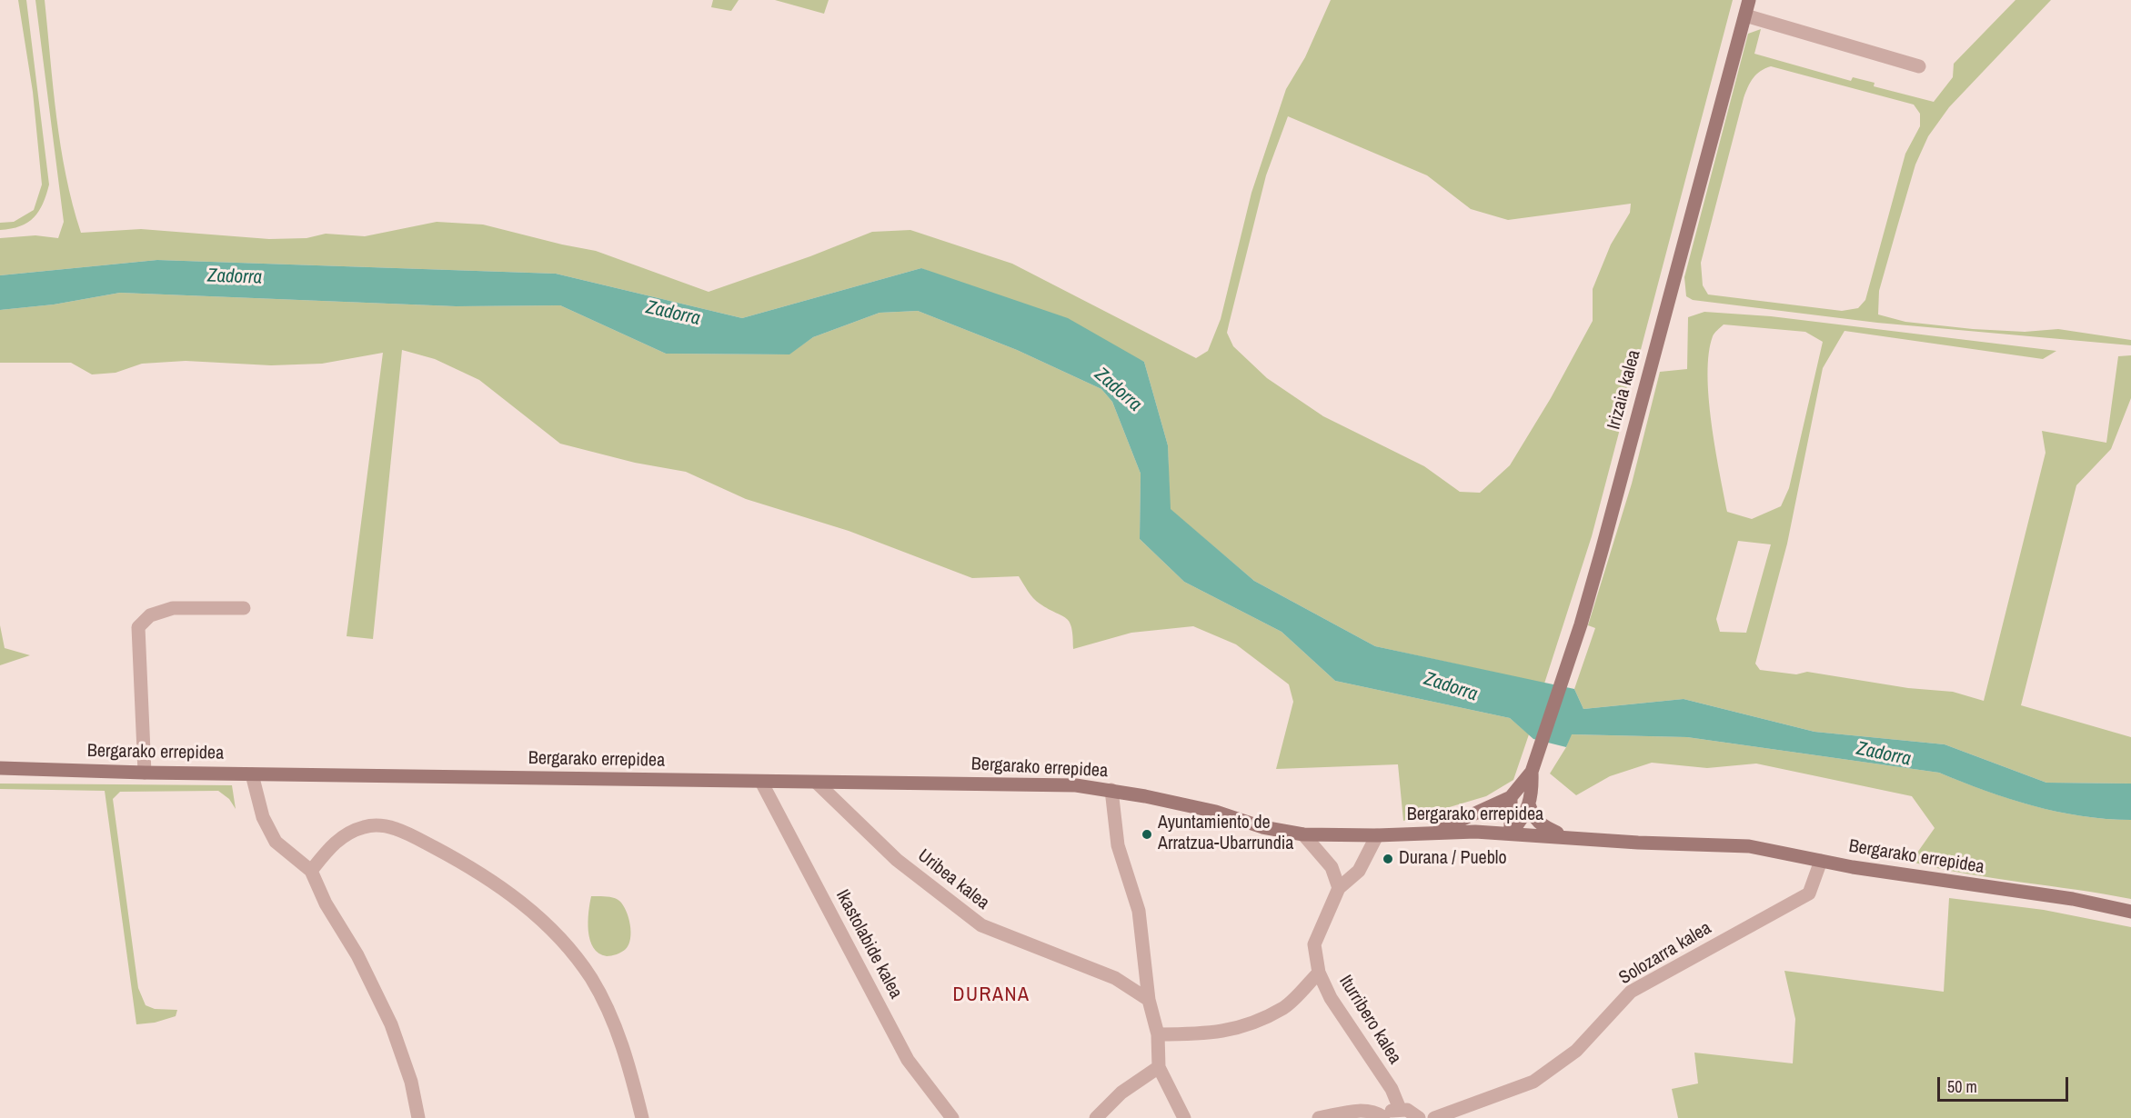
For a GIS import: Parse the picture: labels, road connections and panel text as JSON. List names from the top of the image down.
{
  "streets": {
    "street": [
      "Irizaia kalea",
      "Bergarako errepidea",
      "Uribea kalea",
      "Ikastolabide kalea",
      "Solozarra kalea",
      "Iturribero kalea"
    ]
  },
  "crossings": [
    ["Irizaia kalea", "Bergarako errepidea"],
    ["Bergarako errepidea", "Uribea kalea"],
    ["Bergarako errepidea", "Ikastolabide kalea"],
    ["Bergarako errepidea", "Solozarra kalea"],
    ["Bergarako errepidea", "Iturribero kalea"]
  ],
  "districts": ["DURANA"],
  "water": ["Zadorra"],
  "places": ["Ayuntamiento de Arratzua-Ubarrundia", "Durana / Pueblo"],
  "scale_bar": "50 m"
}
